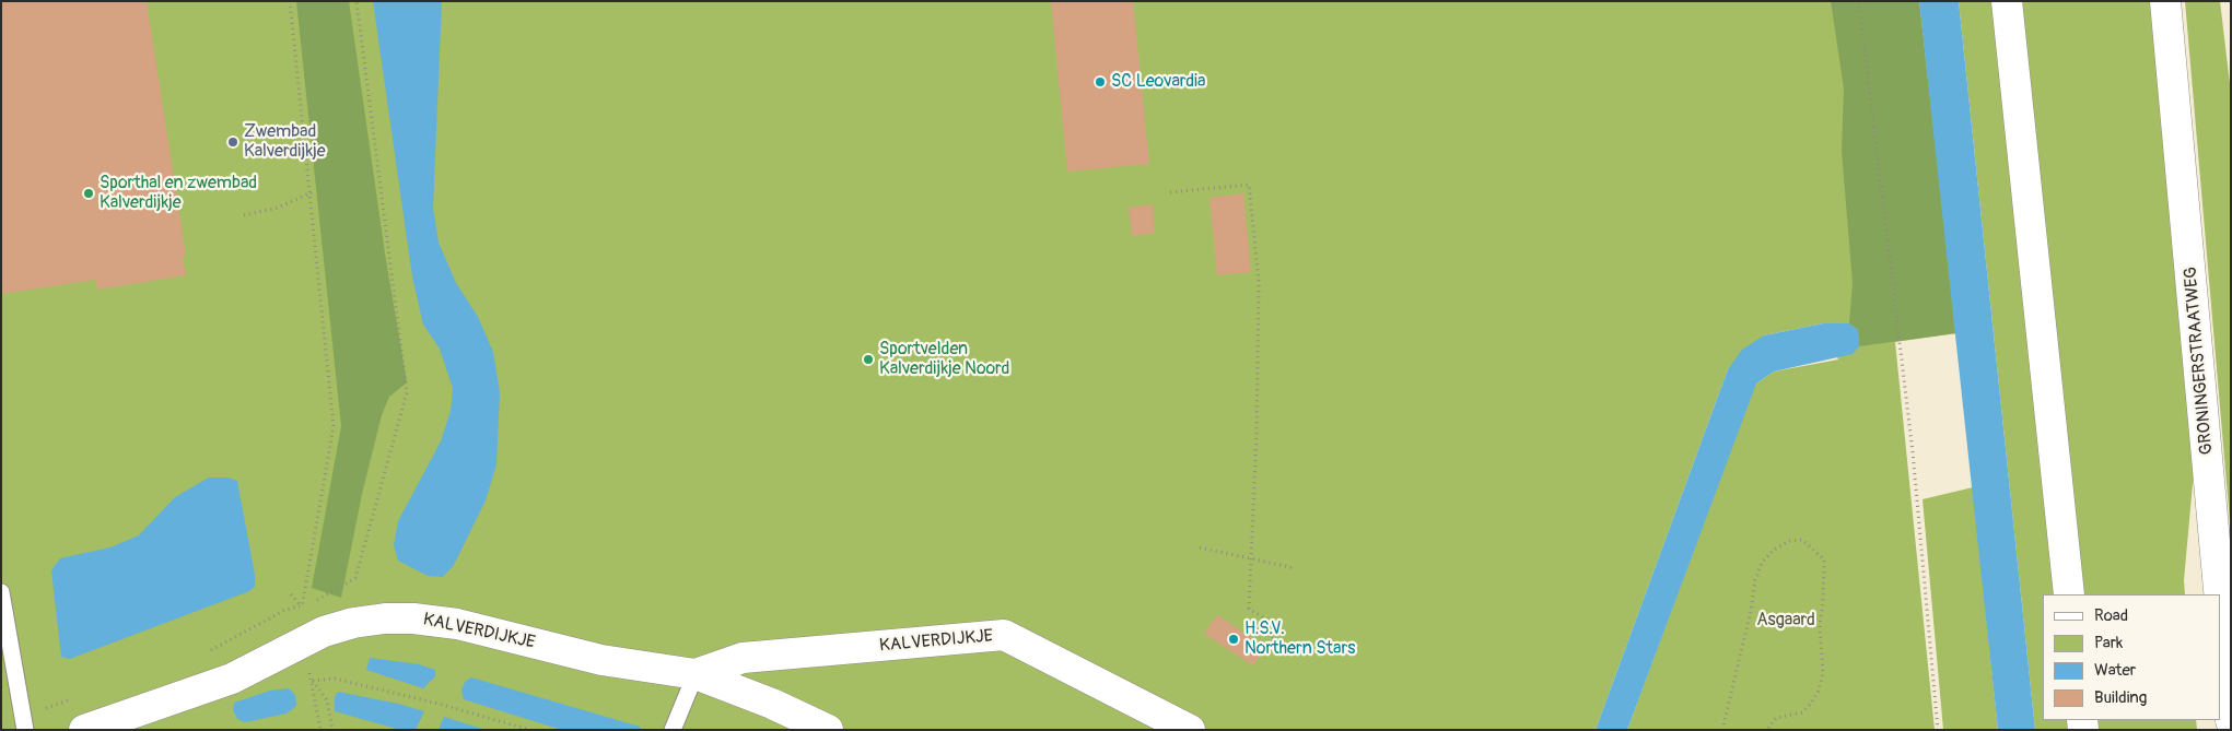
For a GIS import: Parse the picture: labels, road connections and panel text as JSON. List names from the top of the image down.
{
  "streets": {
    "street": ["GRONINGERSTRAATWEG", "KALVERDIJKJE"]
  },
  "parks": ["Asgaard"],
  "places": [
    "SC Leovardia",
    "Zwembad Kalverdijkje",
    "Sporthal en zwembad Kalverdijkje",
    "Sportvelden Kalverdijkje Noord",
    "H.S.V. Northern Stars"
  ],
  "legend": [
    "Road",
    "Park",
    "Water",
    "Building"
  ]
}
